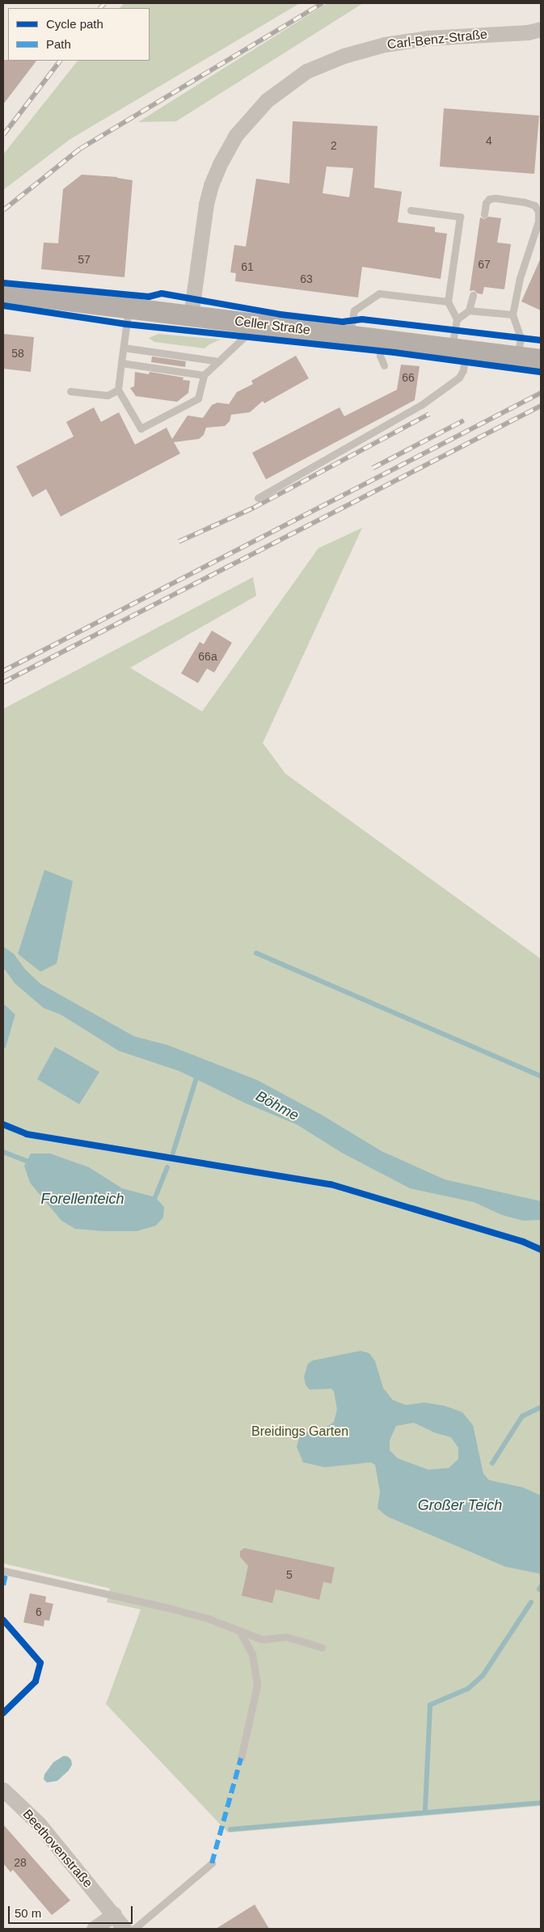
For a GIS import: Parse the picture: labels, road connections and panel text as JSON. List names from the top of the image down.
{
  "streets": {
    "main road": ["Celler Straße"],
    "street": ["Carl-Benz-Straße", "Beethovenstraße"]
  },
  "crossings": [
    ["Carl-Benz-Straße", "Celler Straße"]
  ],
  "water": ["Böhme", "Forellenteich", "Großer Teich"],
  "parks": ["Breidings Garten"],
  "house_numbers": [
    "4",
    "2",
    "57",
    "67",
    "61",
    "63",
    "58",
    "66",
    "66a",
    "5",
    "6",
    "28"
  ],
  "legend": ["Cycle path", "Path"],
  "scale_bar": "50 m"
}
